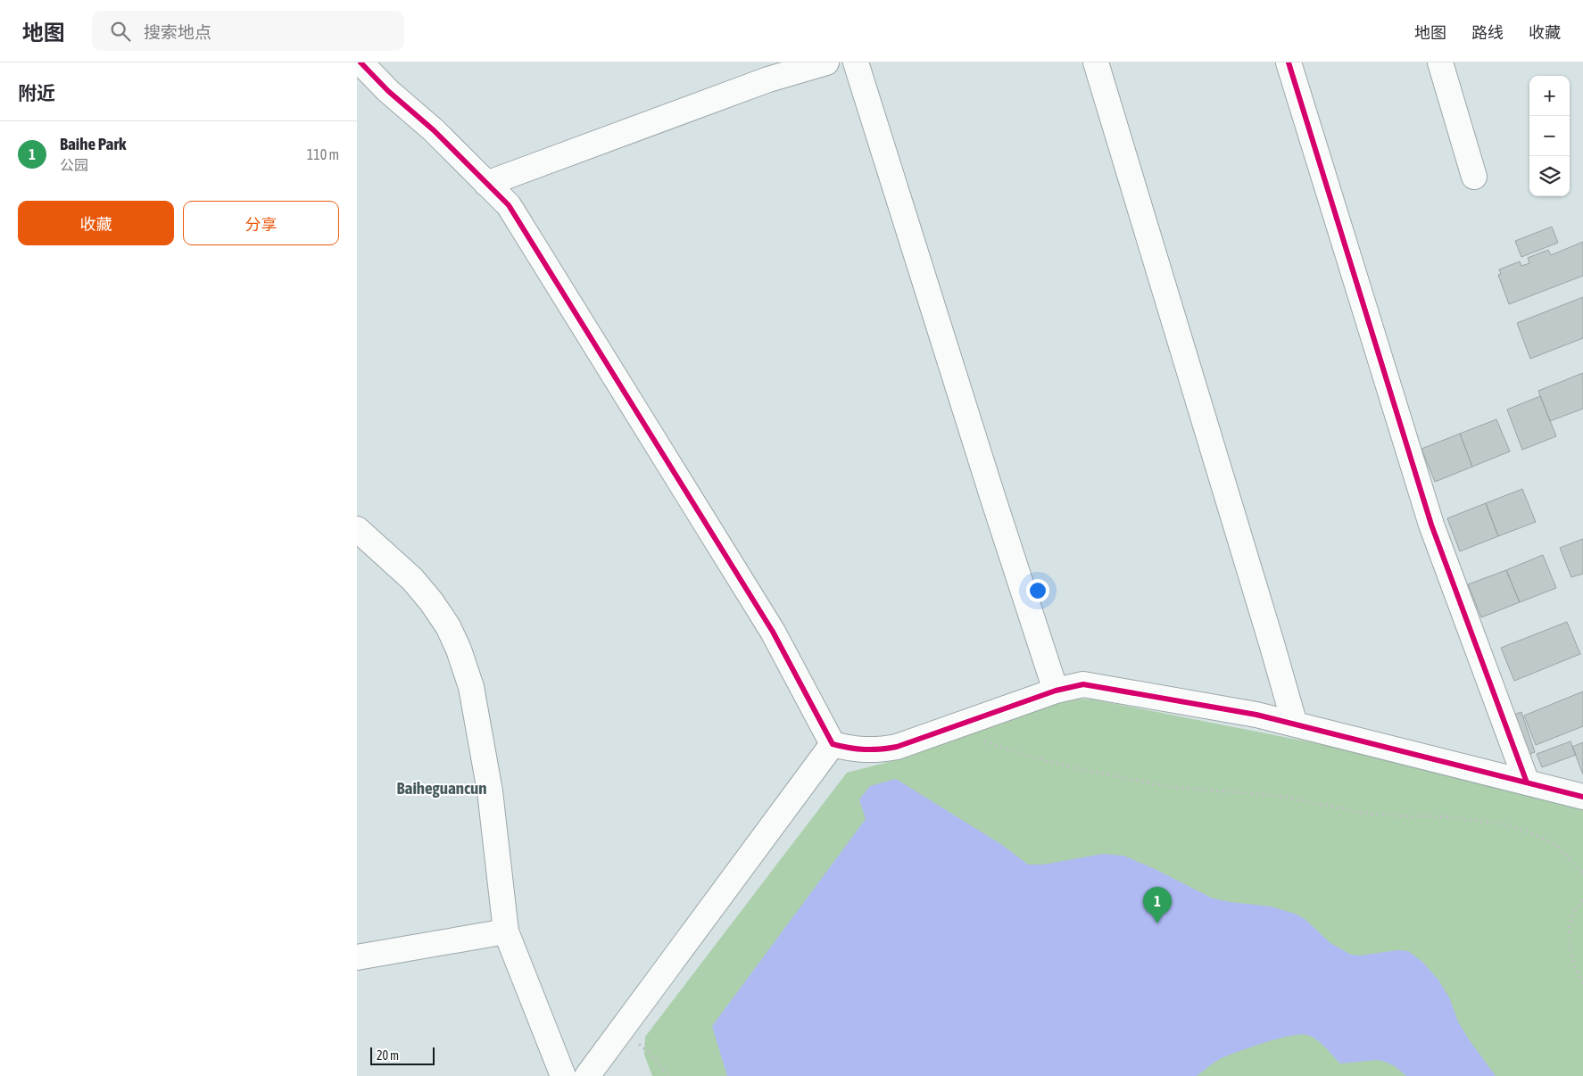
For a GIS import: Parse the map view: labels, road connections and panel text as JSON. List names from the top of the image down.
{
  "districts": ["Baiheguancun"],
  "scale_bar": "20 m",
  "page": {
    "header": "地图",
    "search": "搜索地点",
    "nav": ["地图", "路线", "收藏"],
    "heading": "附近",
    "map_buttons": ["+", "−"],
    "list": [
      {
        "mark": "1",
        "name": "Baihe Park",
        "note": "公园",
        "value": "110 m"
      }
    ],
    "buttons": ["收藏", "分享"],
    "pins": "1",
    "scale": "20 m"
  }
}
